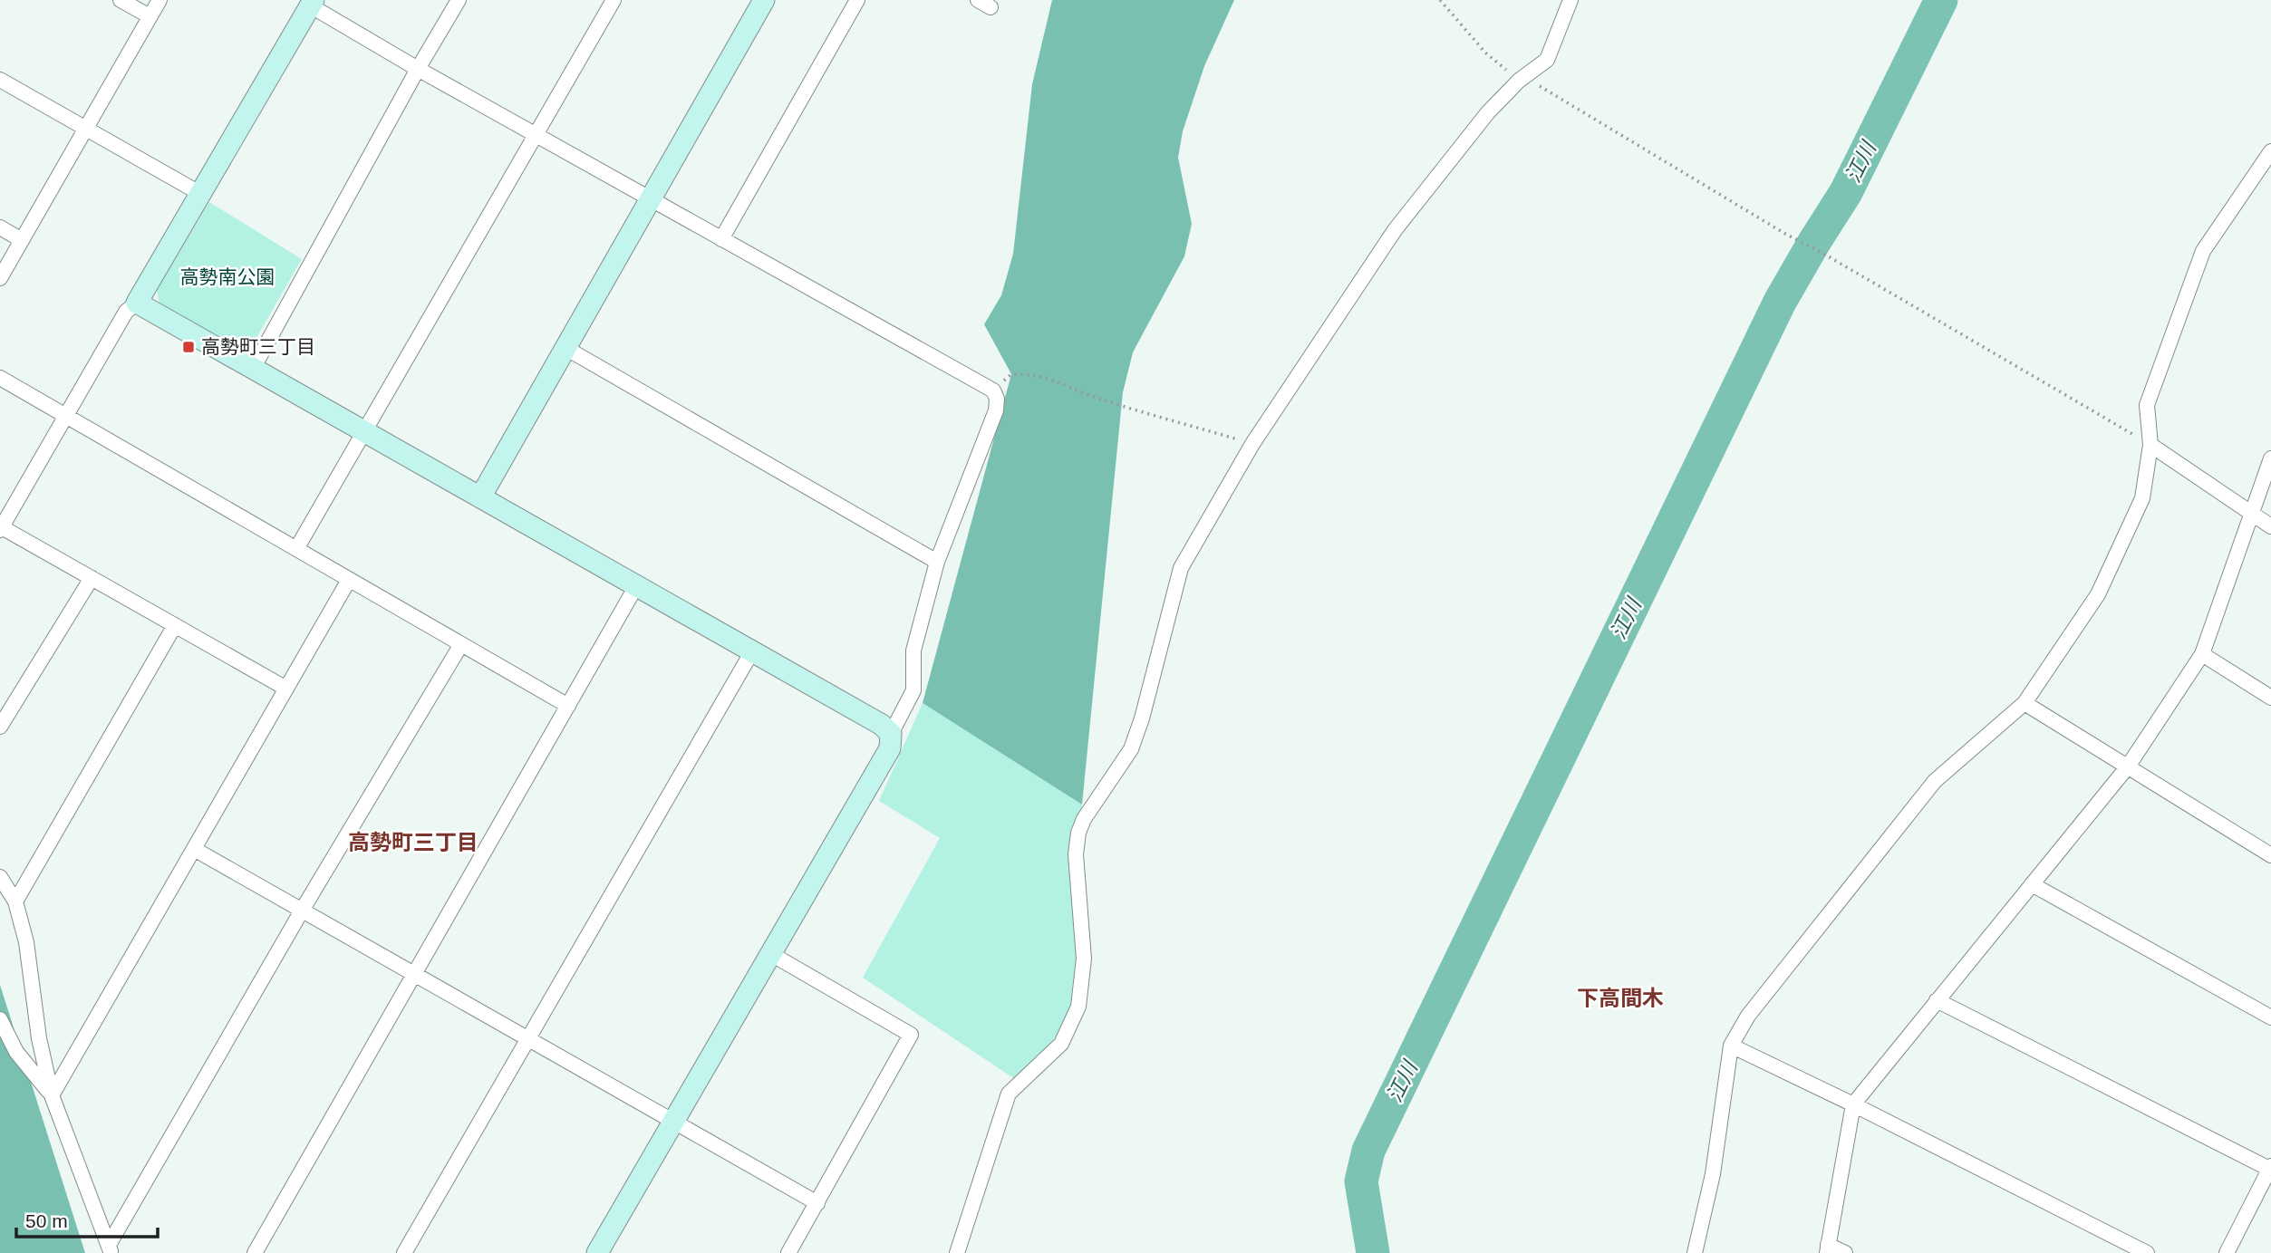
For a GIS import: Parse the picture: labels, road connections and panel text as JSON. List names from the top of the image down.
{
  "districts": ["高勢町三丁目", "下高間木"],
  "water": ["江川"],
  "parks": ["高勢南公園"],
  "places": {
    "transit": ["高勢町三丁目"]
  },
  "scale_bar": "50 m"
}
